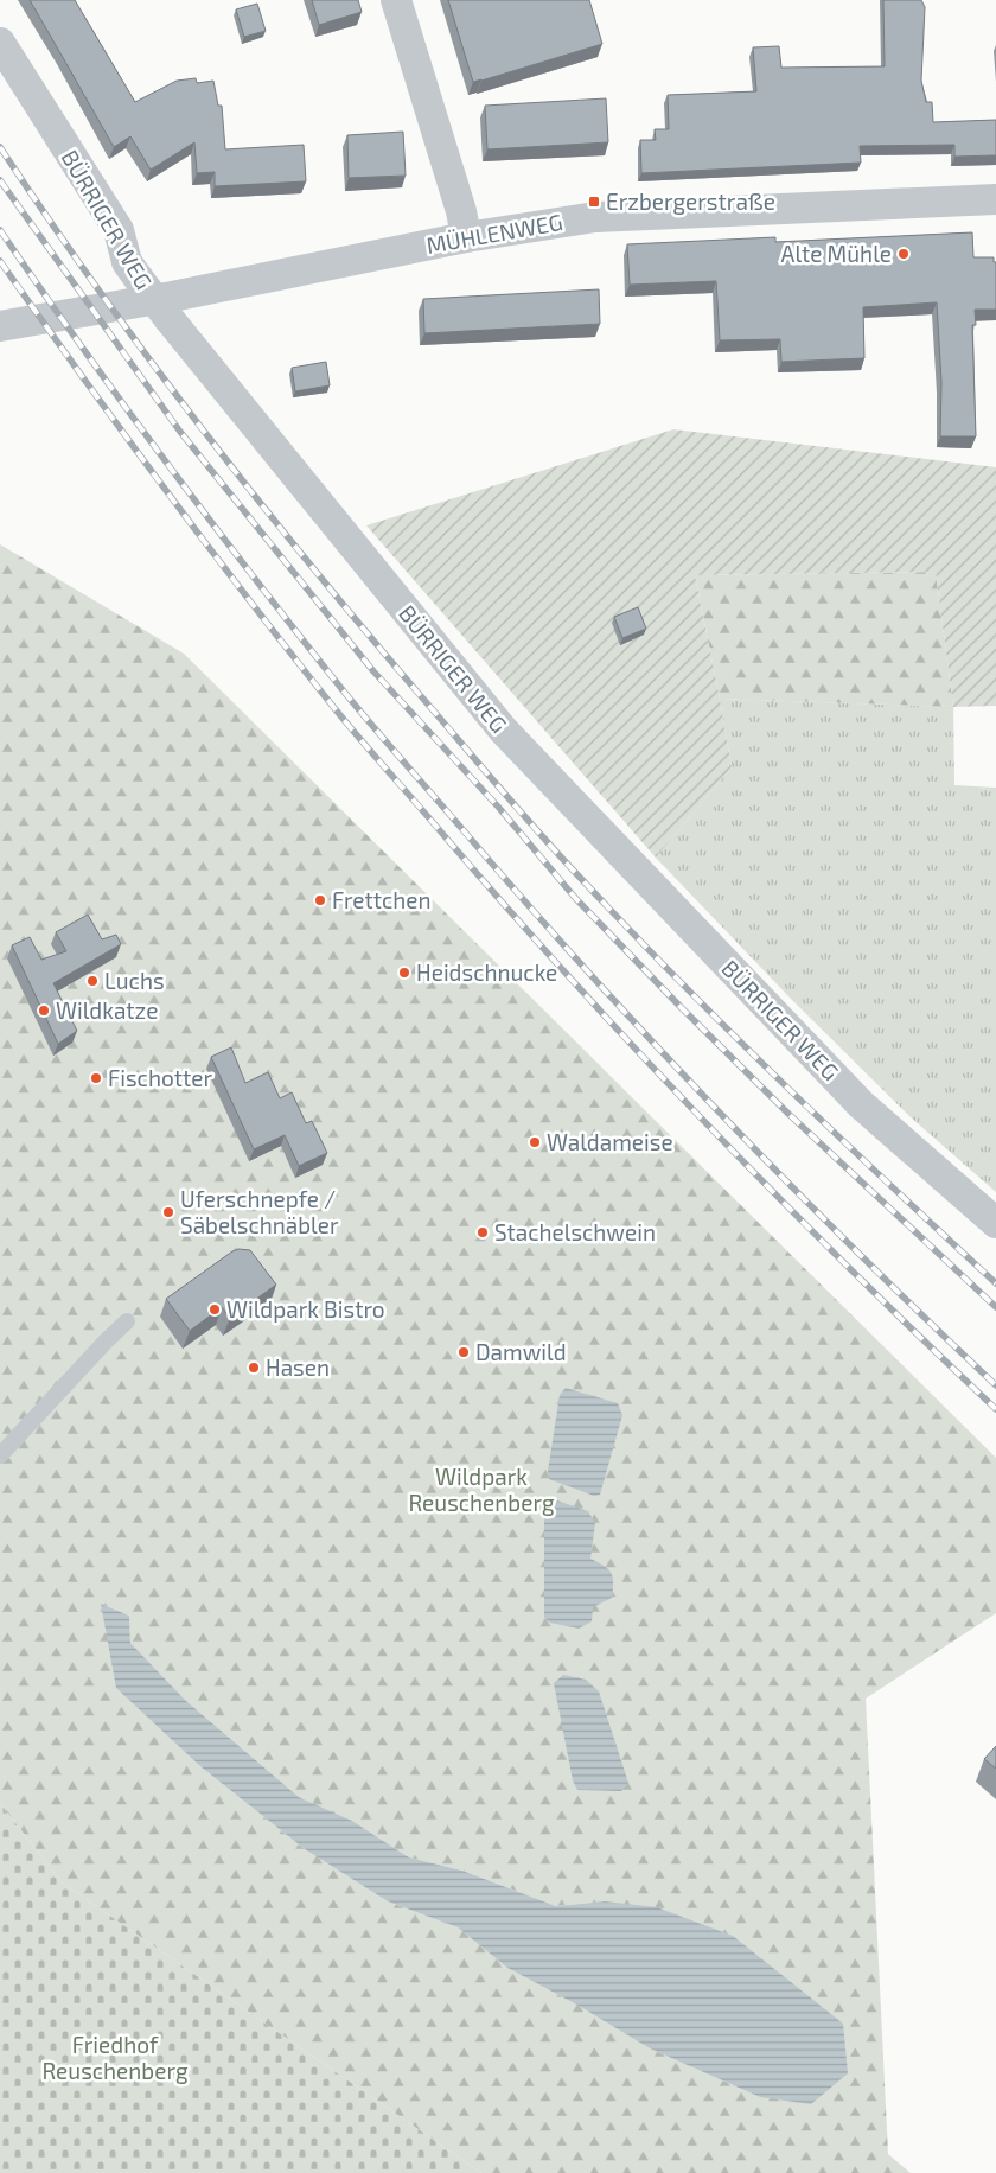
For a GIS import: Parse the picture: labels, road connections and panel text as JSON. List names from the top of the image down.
{
  "streets": {
    "street": ["BÜRRIGER WEG", "MÜHLENWEG"]
  },
  "parks": ["Wildpark Reuschenberg", "Friedhof Reuschenberg"],
  "places": {
    "transit": ["Erzbergerstraße"],
    "other": [
      "Alte Mühle",
      "Frettchen",
      "Heidschnucke",
      "Luchs",
      "Wildkatze",
      "Fischotter",
      "Waldameise",
      "Uferschnepfe / Säbelschnäbler",
      "Stachelschwein",
      "Wildpark Bistro",
      "Damwild",
      "Hasen"
    ]
  }
}
